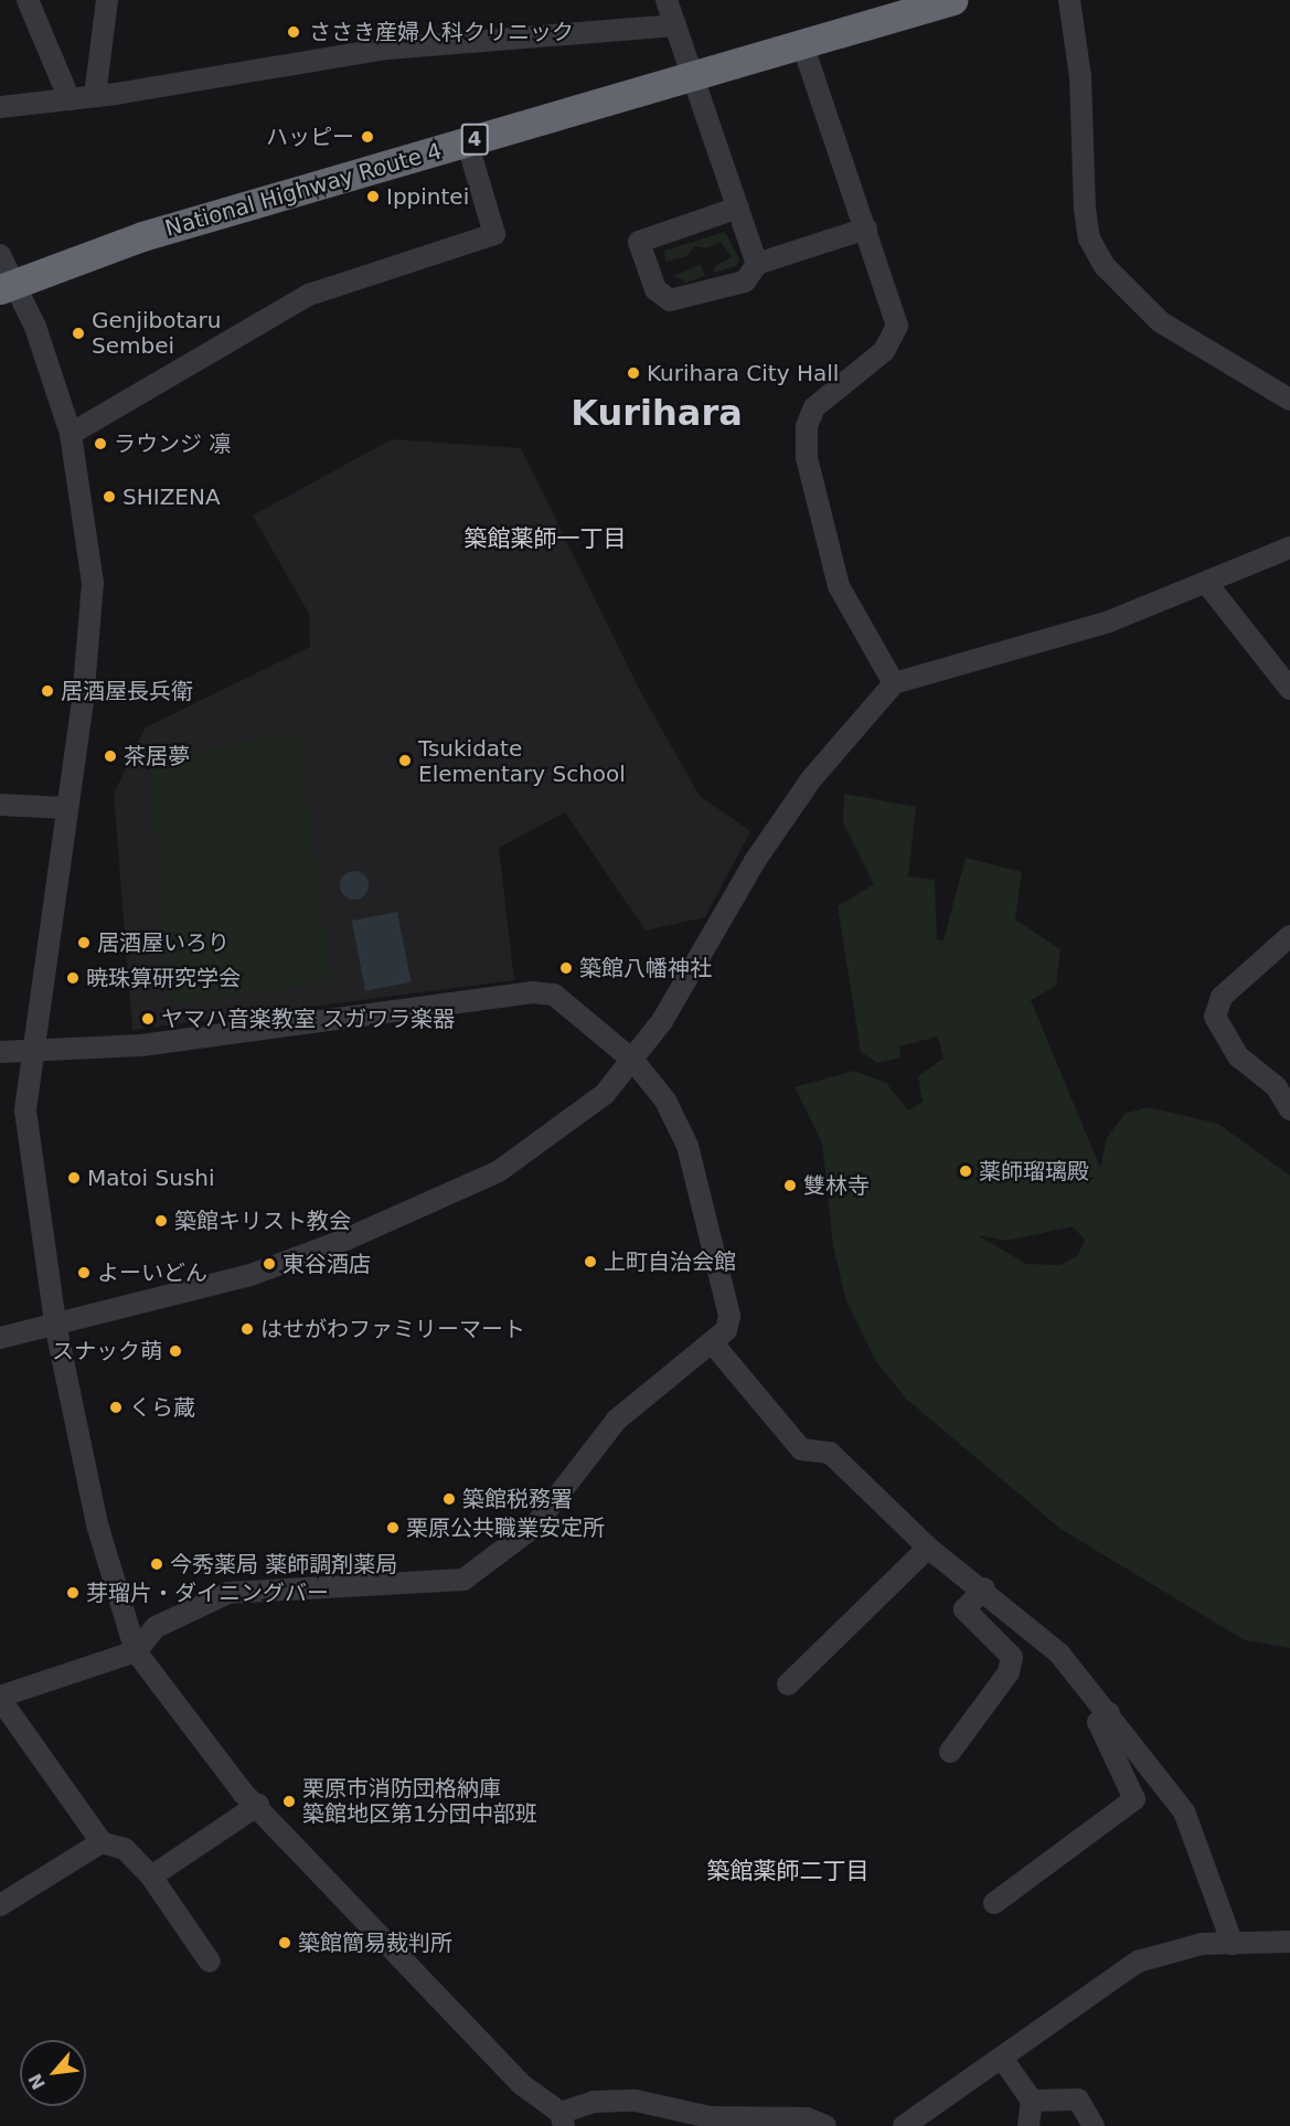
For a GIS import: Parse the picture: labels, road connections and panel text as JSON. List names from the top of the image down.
{
  "streets": {
    "highway": ["4", "National Highway Route 4"]
  },
  "districts": ["Kurihara", "築館薬師一丁目", "築館薬師二丁目"],
  "places": [
    "ささき産婦人科クリニック",
    "ハッピー",
    "Ippintei",
    "Genjibotaru Sembei",
    "Kurihara City Hall",
    "ラウンジ 凛",
    "SHIZENA",
    "居酒屋長兵衛",
    "茶居夢",
    "Tsukidate Elementary School",
    "居酒屋いろり",
    "築館八幡神社",
    "暁珠算研究学会",
    "ヤマハ音楽教室 スガワラ楽器",
    "薬師瑠璃殿",
    "Matoi Sushi",
    "雙林寺",
    "築館キリスト教会",
    "上町自治会館",
    "東谷酒店",
    "よーいどん",
    "はせがわファミリーマート",
    "スナック萌",
    "くら蔵",
    "築館税務署",
    "栗原公共職業安定所",
    "今秀薬局 薬師調剤薬局",
    "芽瑠片・ダイニングバー",
    "栗原市消防団格納庫 築館地区第1分団中部班",
    "築館簡易裁判所"
  ],
  "north": "bottom left"
}
